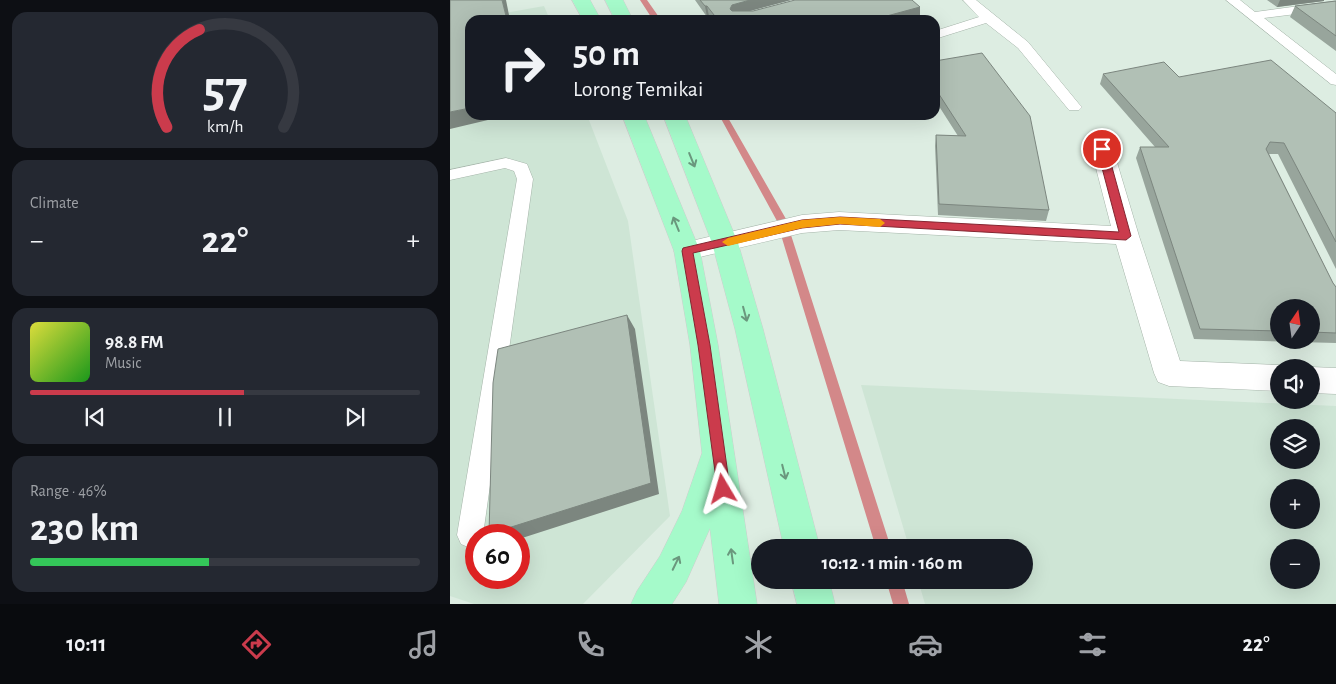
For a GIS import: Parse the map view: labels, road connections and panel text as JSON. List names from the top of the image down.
{
  "north": "top",
  "page": {
    "turn": ["50 m", "Lorong Temikai"],
    "tile": [
      "Climate",
      ["Range · 46%", "230 km"]
    ],
    "heat": ["−", "22°", "+"],
    "map_buttons": ["+", "−"],
    "song": ["98.8 FM", "Music"],
    "limit": "60",
    "trip": "10:12 · 1 min · 160 m",
    "tabs": ["10:11", "22°"],
    "gauge": ["57", "km/h"]
  }
}
